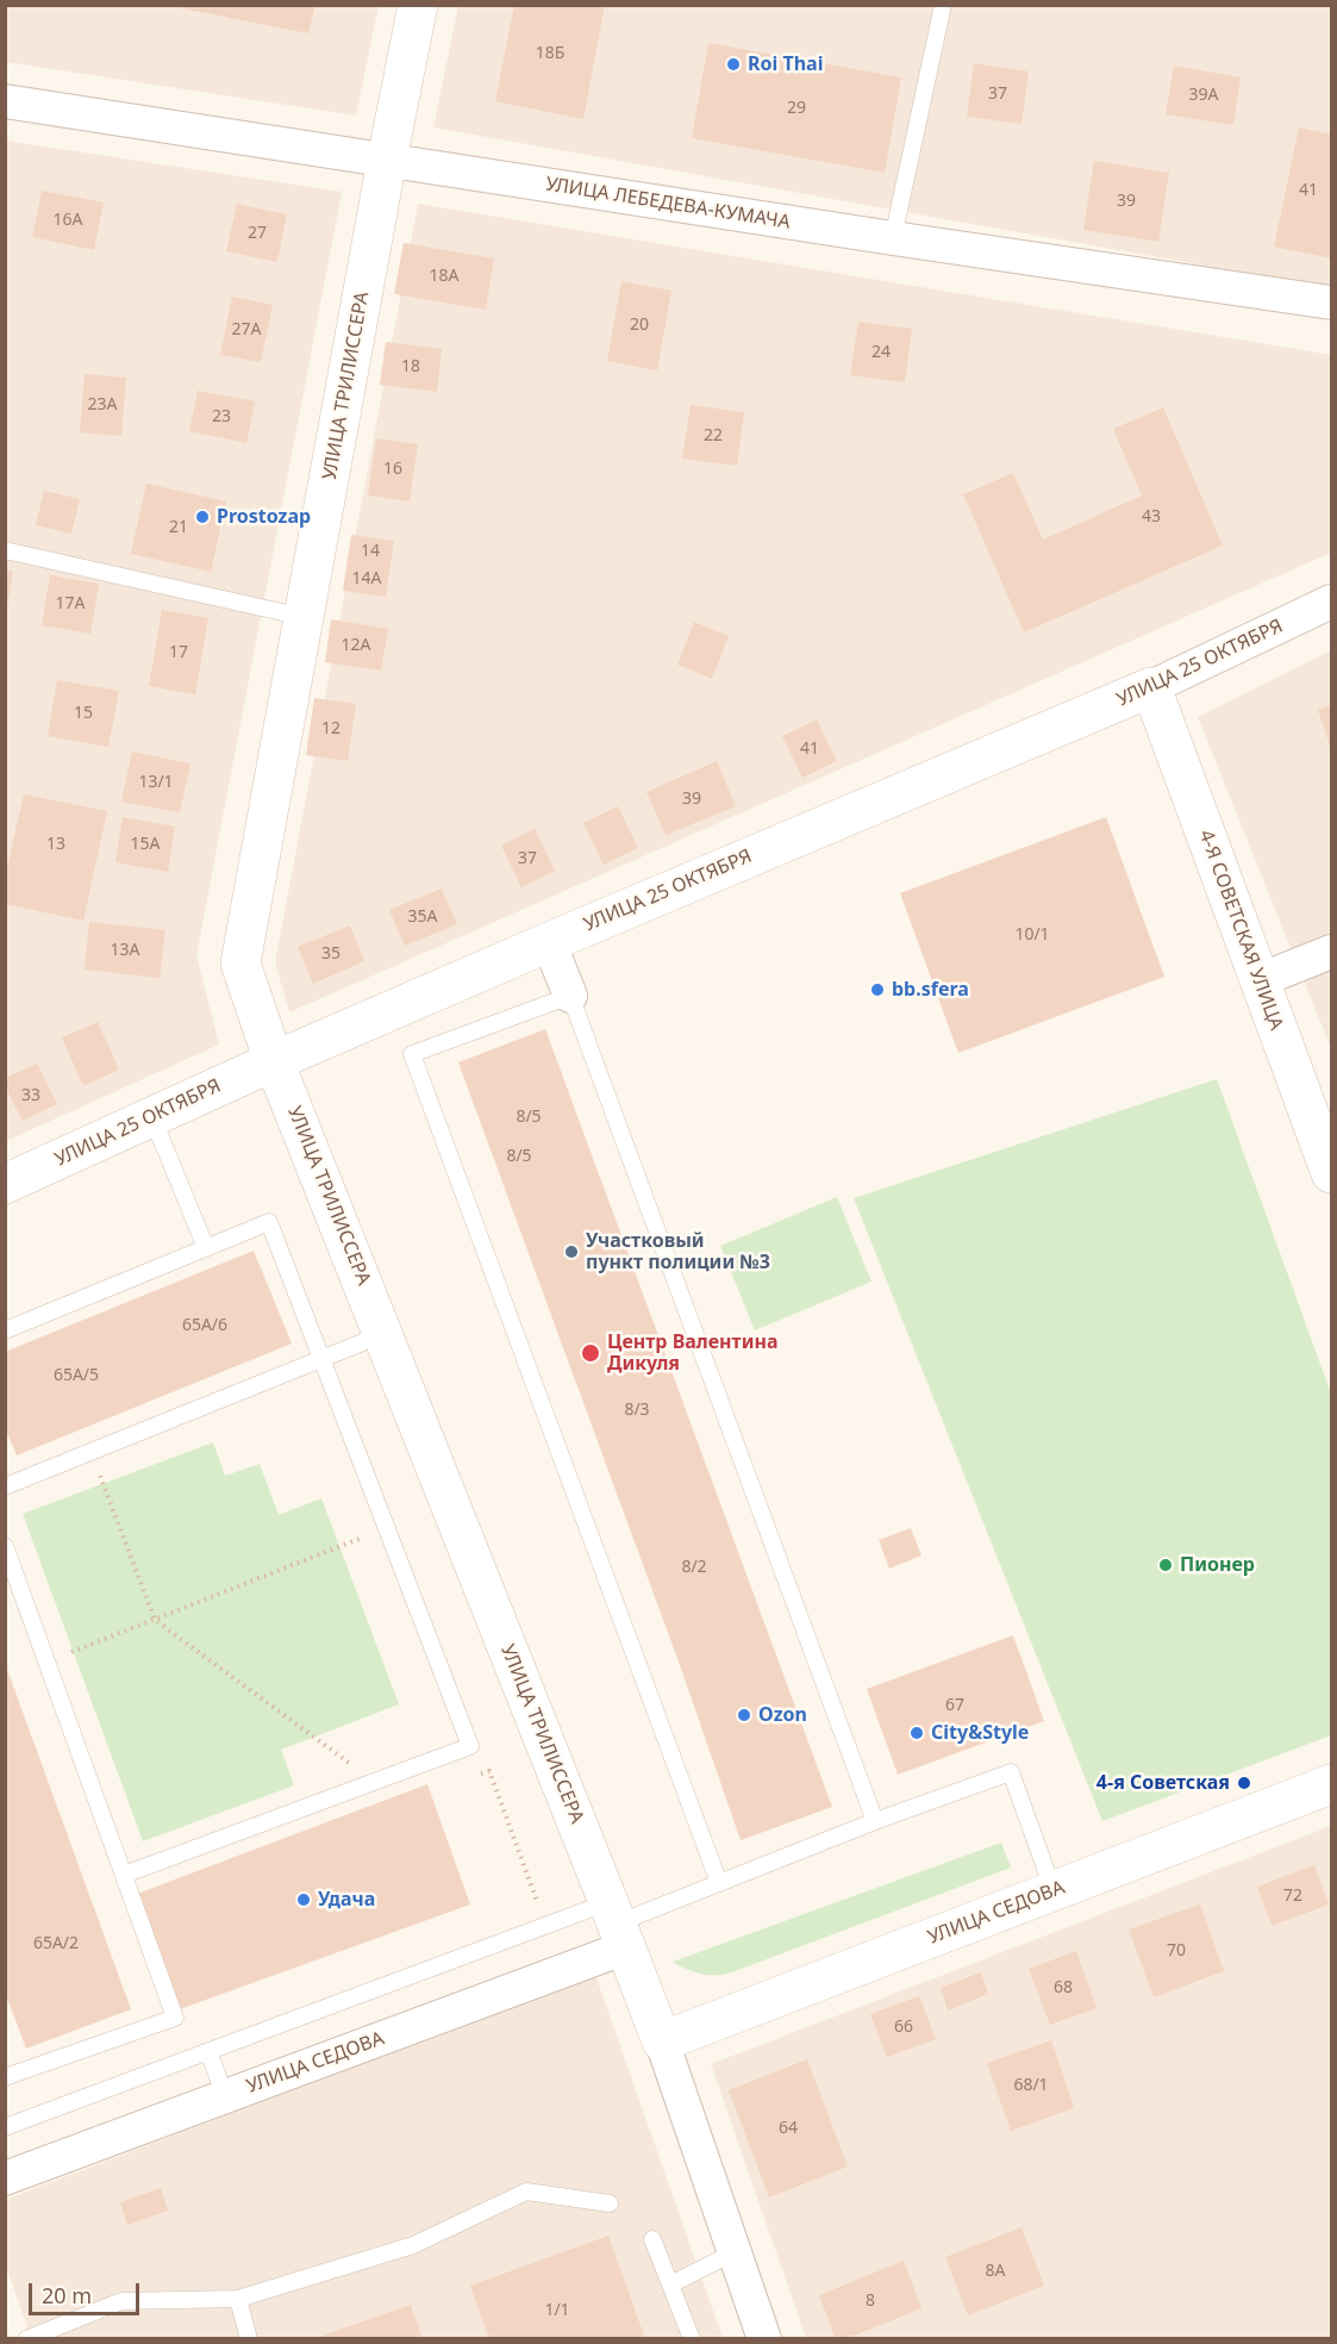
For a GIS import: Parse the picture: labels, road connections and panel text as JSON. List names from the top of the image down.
{
  "streets": {
    "main road": [
      "УЛИЦА ТРИЛИССЕРА",
      "УЛИЦА 25 ОКТЯБРЯ",
      "4-Я СОВЕТСКАЯ УЛИЦА",
      "УЛИЦА СЕДОВА"
    ],
    "street": ["УЛИЦА ЛЕБЕДЕВА-КУМАЧА"]
  },
  "crossings": [
    ["УЛИЦА ЛЕБЕДЕВА-КУМАЧА", "УЛИЦА ТРИЛИССЕРА"],
    ["УЛИЦА ТРИЛИССЕРА", "УЛИЦА 25 ОКТЯБРЯ"],
    ["УЛИЦА ТРИЛИССЕРА", "УЛИЦА СЕДОВА"],
    ["УЛИЦА 25 ОКТЯБРЯ", "4-Я СОВЕТСКАЯ УЛИЦА"]
  ],
  "places": [
    "Roi Thai",
    "Prostozap",
    "bb.sfera",
    "Участковый пункт полиции №3",
    "Центр Валентина Дикуля",
    "Пионер",
    "Ozon",
    "City&Style",
    "4-я Советская",
    "Удача"
  ],
  "house_numbers": [
    "18Б",
    "37",
    "39А",
    "29",
    "41",
    "39",
    "16А",
    "27",
    "18А",
    "20",
    "27А",
    "24",
    "18",
    "23А",
    "23",
    "22",
    "16",
    "43",
    "21",
    "14",
    "14А",
    "17А",
    "12А",
    "17",
    "15",
    "12",
    "41",
    "13/1",
    "39",
    "13",
    "15А",
    "37",
    "35А",
    "10/1",
    "13А",
    "35",
    "33",
    "8/5",
    "8/5",
    "65А/6",
    "65А/5",
    "8/3",
    "8/2",
    "67",
    "72",
    "65А/2",
    "70",
    "68",
    "66",
    "68/1",
    "64",
    "8А",
    "8",
    "1/1"
  ],
  "scale_bar": "20 m"
}
